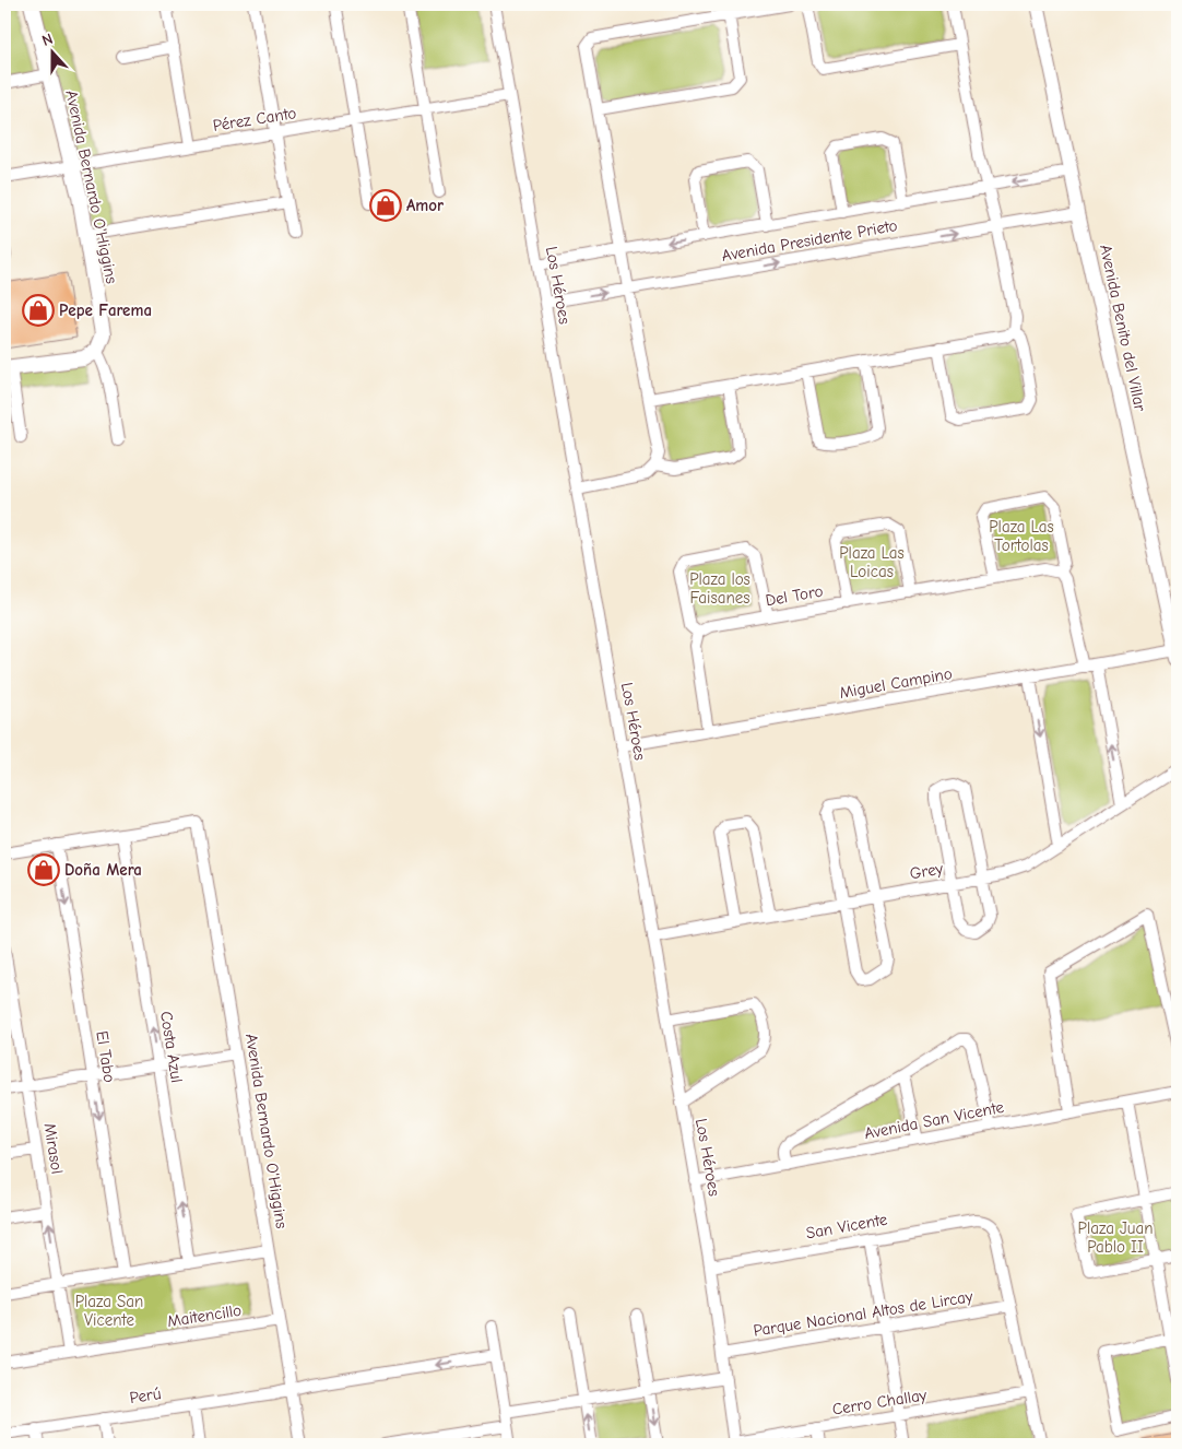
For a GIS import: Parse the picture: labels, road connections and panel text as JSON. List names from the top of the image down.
{
  "streets": {
    "main road": ["Avenida Bernardo O'Higgins"],
    "street": [
      "Pérez Canto",
      "Avenida Presidente Prieto",
      "Los Héroes",
      "Avenida Benito del Villar",
      "Del Toro",
      "Miguel Campino",
      "Grey",
      "Costa Azul",
      "El Tabo",
      "Avenida San Vicente",
      "Mirasol",
      "San Vicente",
      "Parque Nacional Altos de Lircay",
      "Maitencillo",
      "Perú",
      "Cerro Challay"
    ]
  },
  "crossings": [
    ["Pérez Canto", "Avenida Bernardo O'Higgins"],
    ["Pérez Canto", "Los Héroes"],
    ["Avenida Bernardo O'Higgins", "Costa Azul"],
    ["Avenida Bernardo O'Higgins", "Maitencillo"],
    ["Avenida Bernardo O'Higgins", "Perú"],
    ["Avenida Presidente Prieto", "Los Héroes"],
    ["Avenida Presidente Prieto", "Avenida Benito del Villar"],
    ["Los Héroes", "Miguel Campino"],
    ["Los Héroes", "Grey"],
    ["Los Héroes", "Avenida San Vicente"],
    ["Los Héroes", "San Vicente"],
    ["Los Héroes", "Parque Nacional Altos de Lircay"],
    ["Los Héroes", "Cerro Challay"],
    ["Avenida Benito del Villar", "Miguel Campino"],
    ["Mirasol", "Maitencillo"],
    ["San Vicente", "Parque Nacional Altos de Lircay"]
  ],
  "one_way": ["Costa Azul", "El Tabo"],
  "parks": [
    "Plaza Las Tortolas",
    "Plaza Las Loicas",
    "Plaza los Faisanes",
    "Plaza Juan Pablo II",
    "Plaza San Vicente"
  ],
  "places": {
    "shop": ["Amor", "Pepe Farema", "Doña Mera"]
  },
  "north": "top"
}
